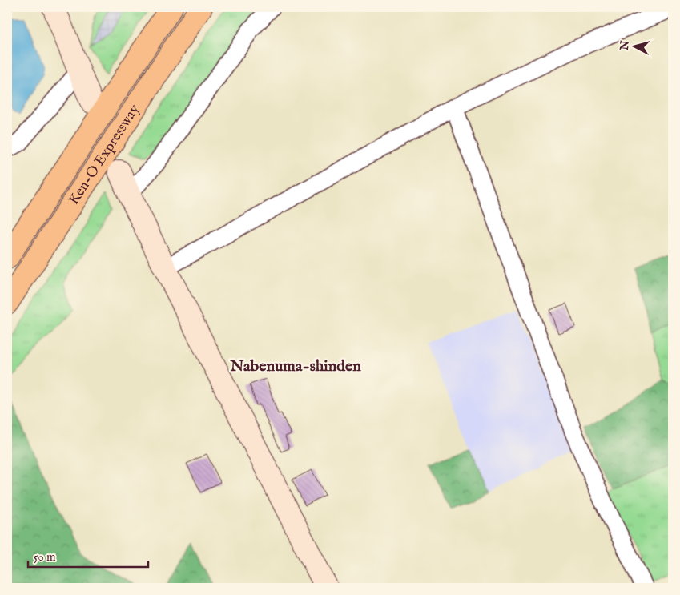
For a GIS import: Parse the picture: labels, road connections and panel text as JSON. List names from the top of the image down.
{
  "streets": {
    "highway": ["Ken-O Expressway"]
  },
  "districts": ["Nabenuma-shinden"],
  "scale_bar": "50 m",
  "north": "left"
}
